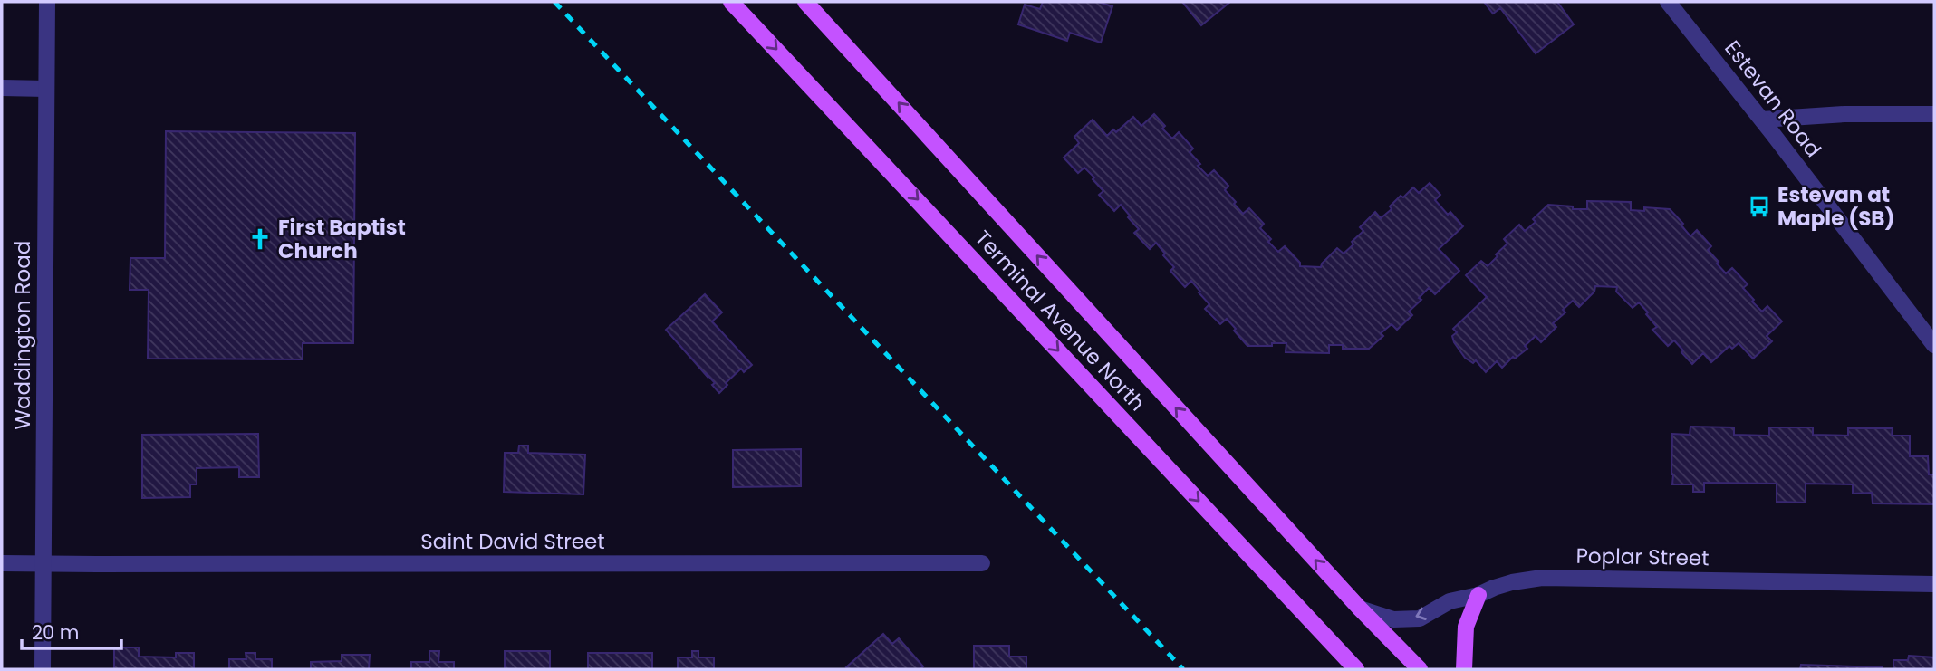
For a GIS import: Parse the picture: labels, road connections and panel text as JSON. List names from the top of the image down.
{
  "streets": {
    "main road": ["Terminal Avenue North"],
    "street": [
      "Estevan Road",
      "Waddington Road",
      "Saint David Street",
      "Poplar Street"
    ]
  },
  "crossings": [
    ["Terminal Avenue North", "Poplar Street"],
    ["Waddington Road", "Saint David Street"]
  ],
  "places": {
    "bus stop": ["Estevan at Maple (SB)"],
    "church": ["First Baptist Church"]
  },
  "scale_bar": "20 m"
}
